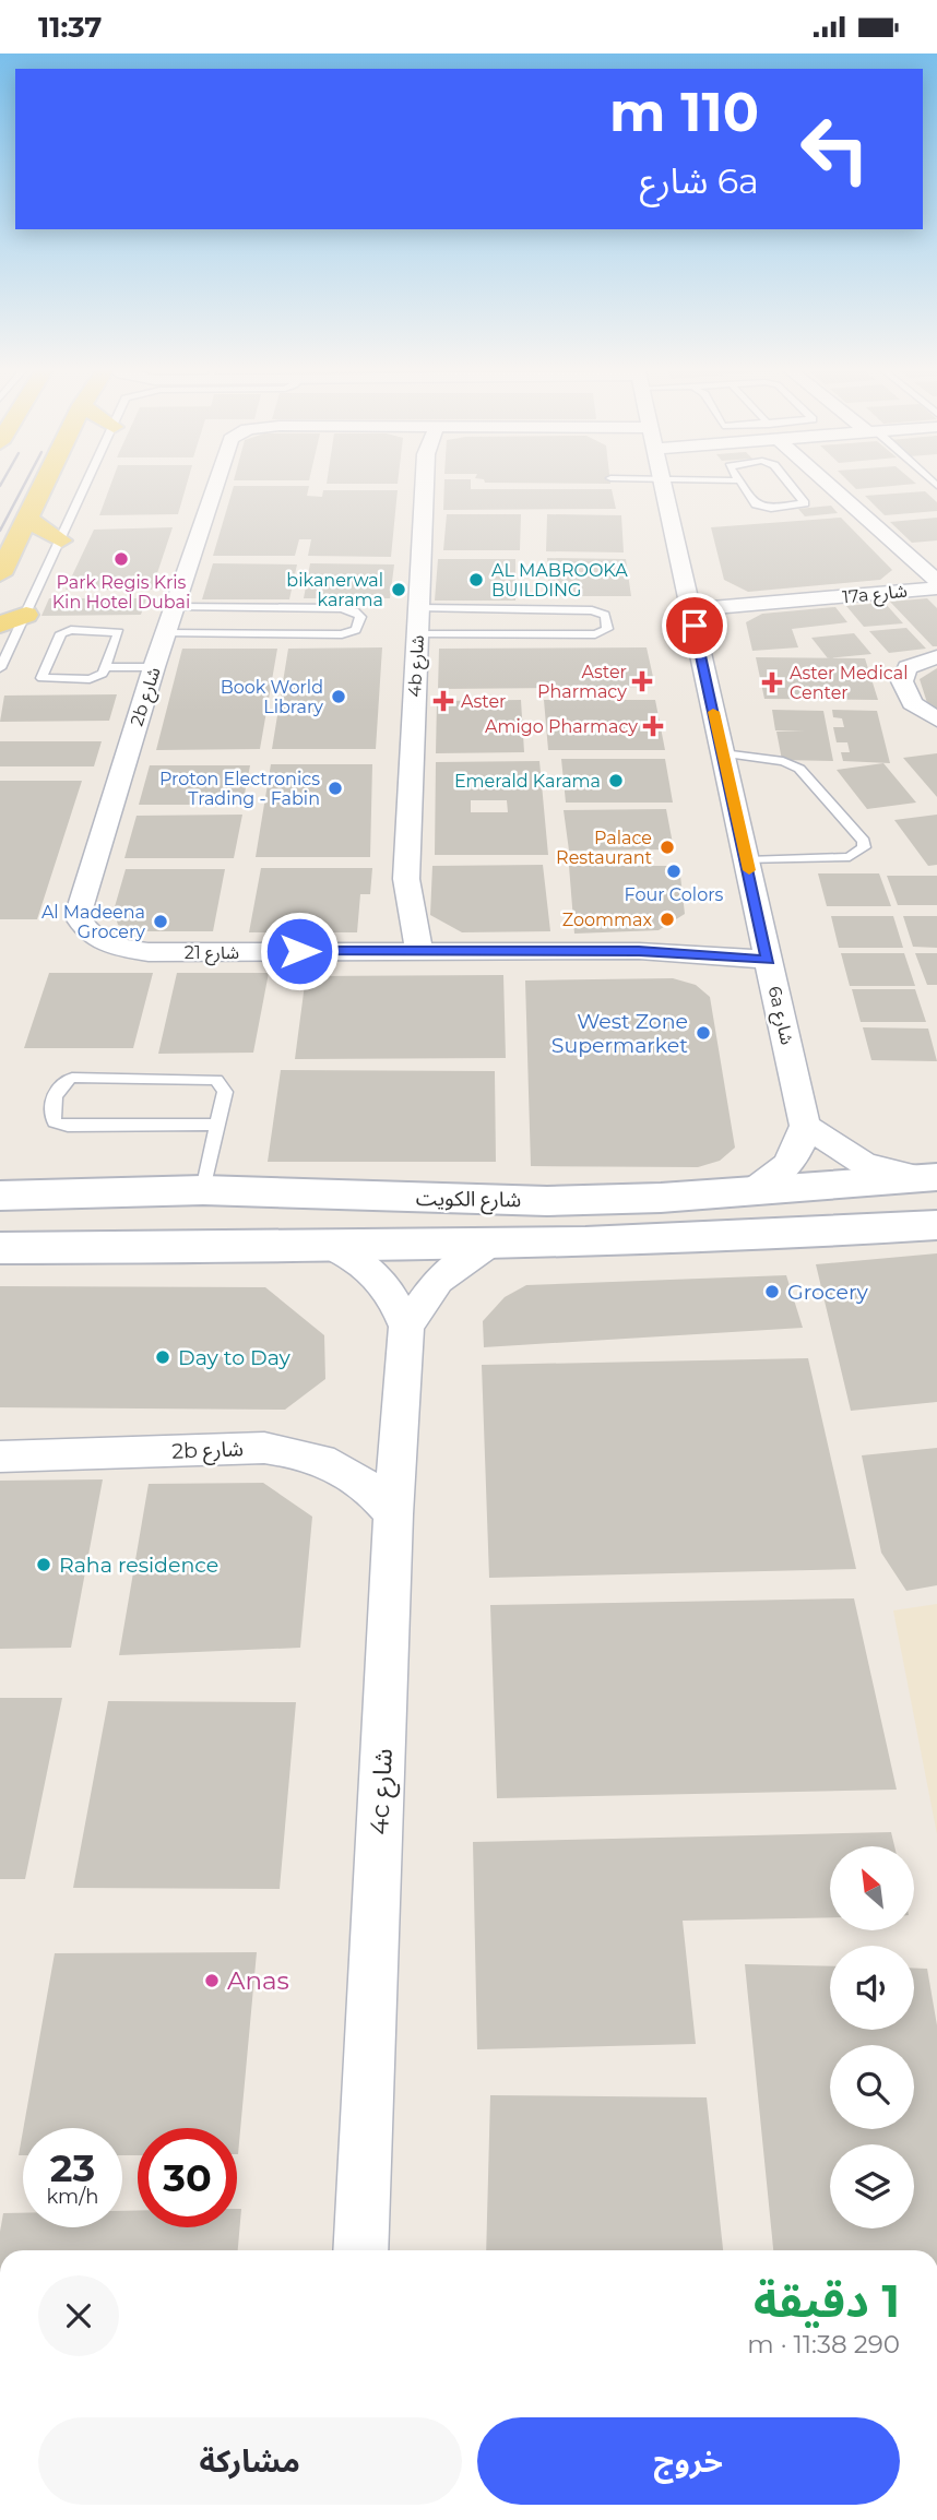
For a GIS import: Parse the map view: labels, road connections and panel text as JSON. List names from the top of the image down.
{
  "streets": {
    "main road": ["شارع الكويت"],
    "street": [
      "17a شارع",
      "4b شارع",
      "2b شارع",
      "شارع 21",
      "6a شارع",
      "4c شارع"
    ]
  },
  "crossings": [
    ["17a شارع", "6a شارع"],
    ["4b شارع", "شارع 21"],
    ["2b شارع", "شارع 21"],
    ["2b شارع", "4c شارع"],
    ["شارع 21", "6a شارع"]
  ],
  "places": {
    "other": [
      "Park Regis Kris Kin Hotel Dubai",
      "AL MABROOKA BUILDING",
      "bikanerwal karama",
      "Book World Library",
      "Emerald Karama",
      "Proton Electronics Trading - Fabin",
      "Palace Restaurant",
      "Four Colors",
      "Zoommax",
      "Al Madeena Grocery",
      "West Zone Supermarket",
      "Grocery",
      "Day to Day",
      "Raha residence",
      "Anas"
    ],
    "health": [
      "Aster Pharmacy",
      "Aster Medical Center",
      "Aster",
      "Amigo Pharmacy"
    ]
  },
  "north": "top left",
  "page": {
    "status": "11:37",
    "turn": ["110 m", "6a شارع"],
    "speed": "23 km/h",
    "limit": "30",
    "heading": ["1 دقيقة", "290 m · 11:38"],
    "buttons": ["خروج", "مشاركة"]
  }
}
